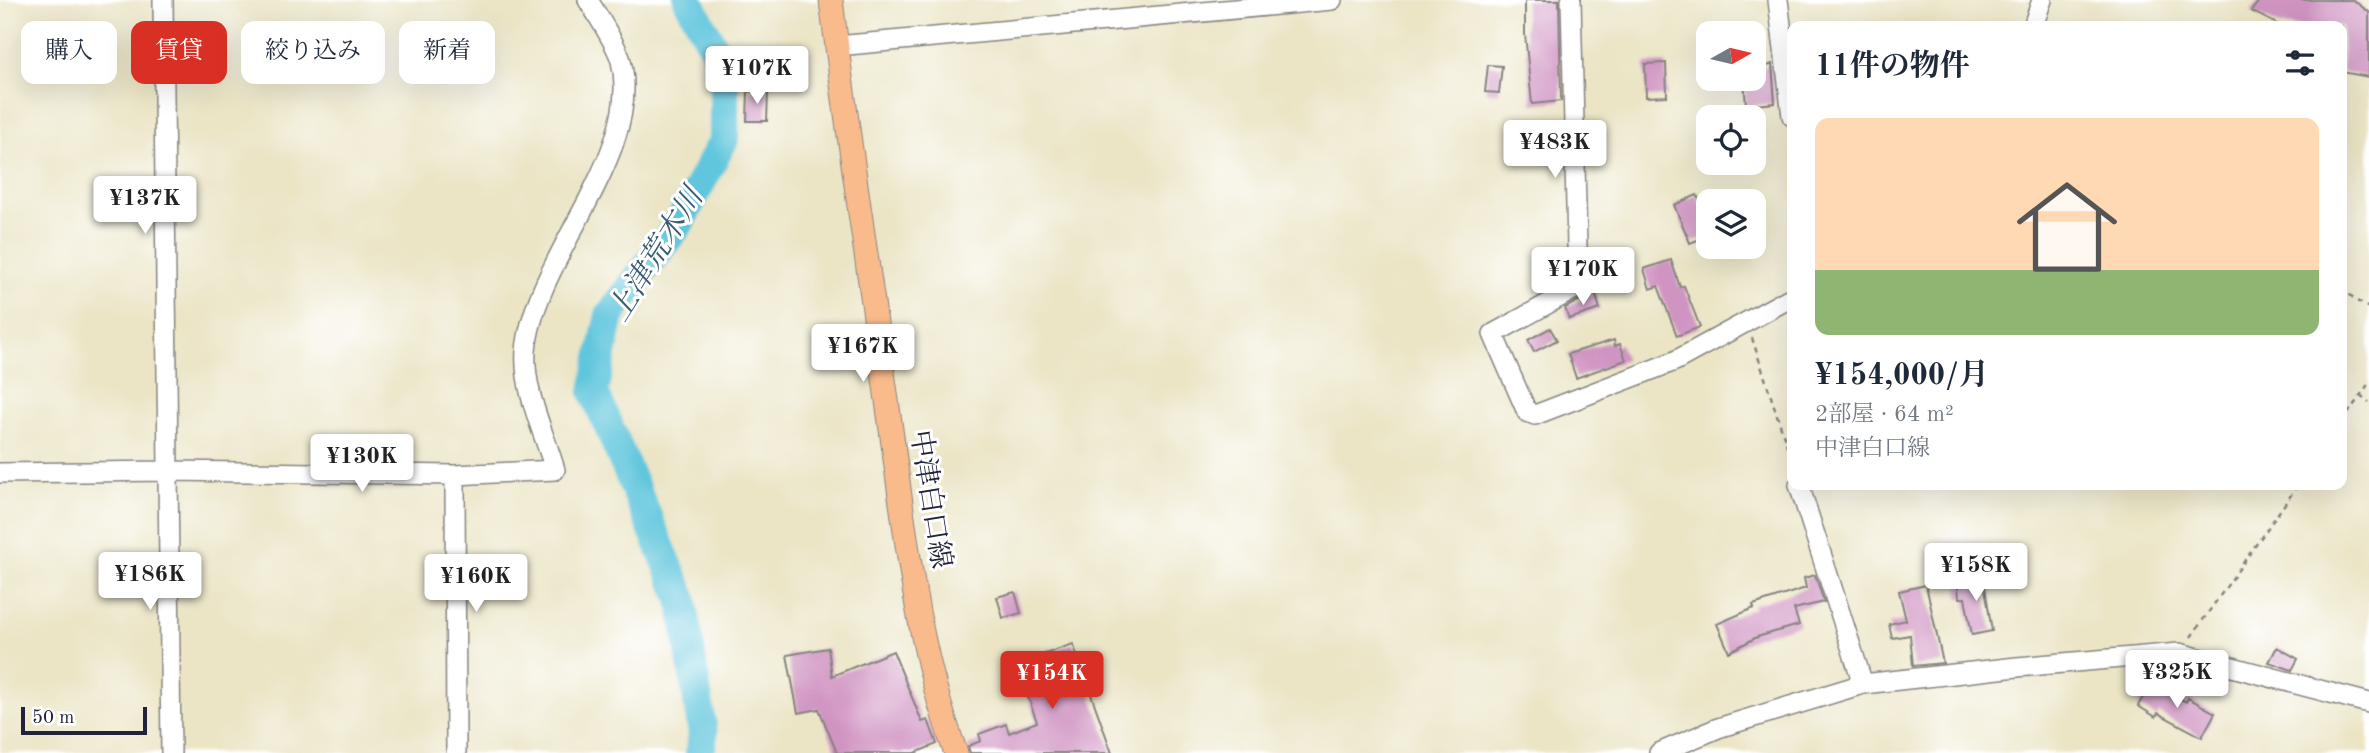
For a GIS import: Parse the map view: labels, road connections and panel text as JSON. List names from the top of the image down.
{
  "streets": {
    "main road": ["中津白口線"]
  },
  "water": ["上津荒木川"],
  "scale_bar": "50 m",
  "north": "right",
  "page": {
    "chip": [
      "購入",
      "賃貸",
      "絞り込み",
      "新着"
    ],
    "heading": "11件の物件",
    "price": [
      "¥107K",
      "¥483K",
      "¥137K",
      "¥170K",
      "¥167K",
      "¥130K",
      "¥158K",
      "¥186K",
      "¥160K",
      "¥325K",
      "¥154K"
    ],
    "list": [
      {
        "name": "¥154,000/月",
        "note": "2部屋 · 64 m² · 中津白口線"
      }
    ],
    "scale": "50 m"
  }
}
